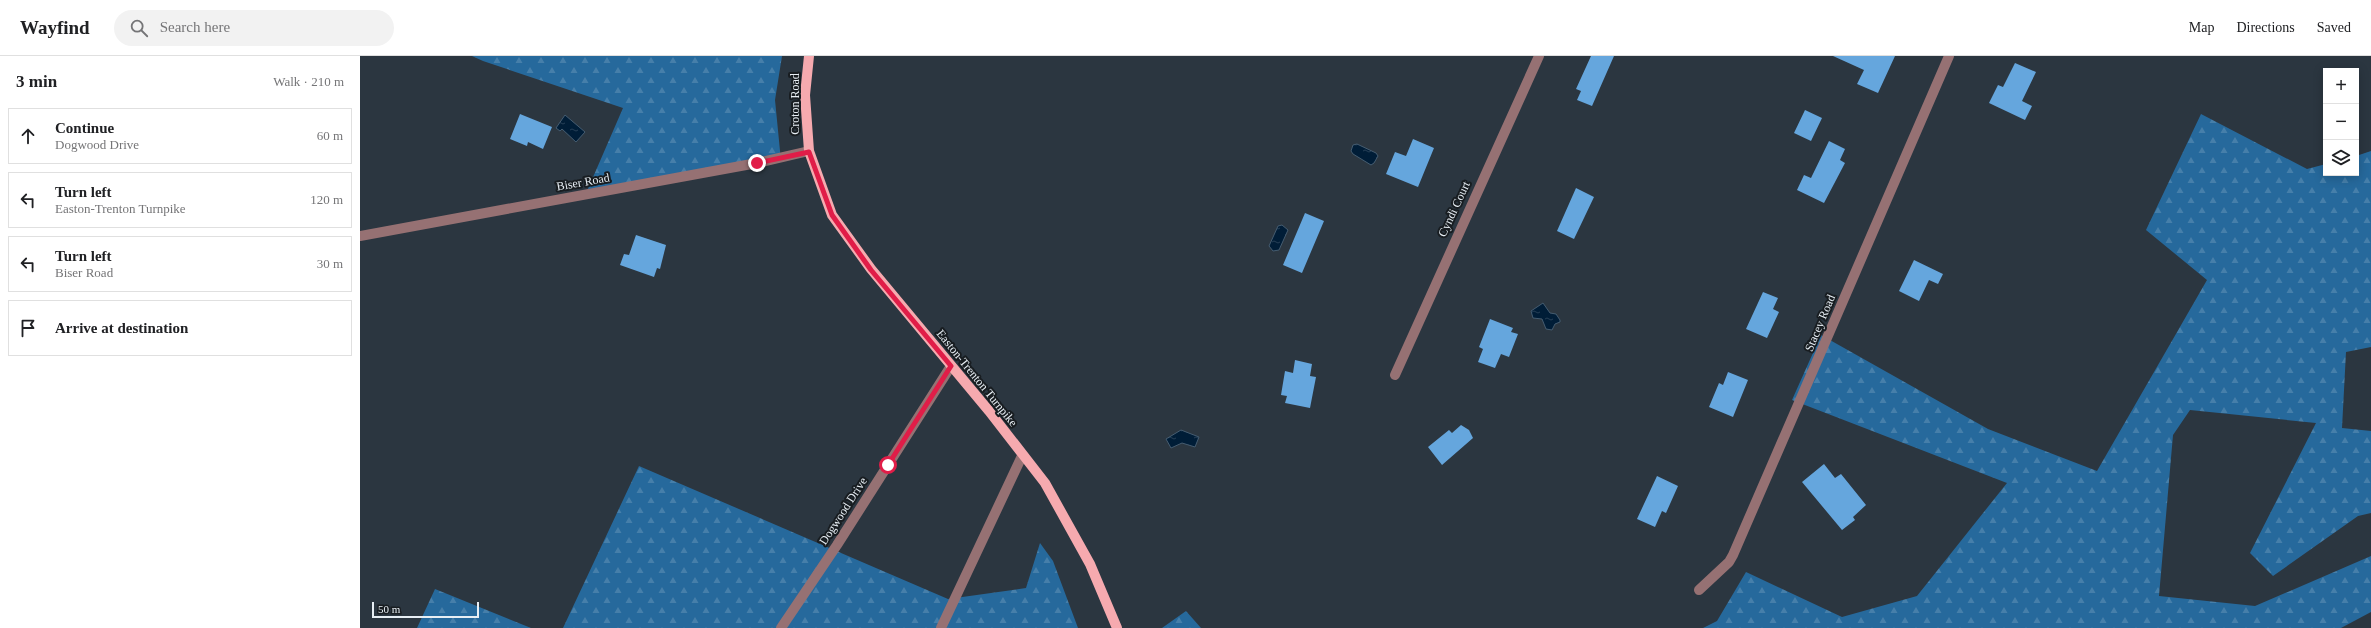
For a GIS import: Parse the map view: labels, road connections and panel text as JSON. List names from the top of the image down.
{
  "streets": {
    "main road": ["Croton Road", "Easton-Trenton Turnpike"],
    "street": [
      "Biser Road",
      "Cyndi Court",
      "Stacey Road",
      "Dogwood Drive"
    ]
  },
  "crossings": [
    ["Croton Road", "Biser Road"],
    ["Croton Road", "Easton-Trenton Turnpike"],
    ["Biser Road", "Easton-Trenton Turnpike"],
    ["Easton-Trenton Turnpike", "Dogwood Drive"]
  ],
  "scale_bar": "50 m",
  "page": {
    "header": "Wayfind",
    "search": "Search here",
    "nav": ["Map", "Directions", "Saved"],
    "heading": ["3 min", "Walk · 210 m"],
    "map_buttons": ["+", "−"],
    "list": [
      ["Continue", "Dogwood Drive", "60 m"],
      ["Turn left", "Easton-Trenton Turnpike", "120 m"],
      ["Turn left", "Biser Road", "30 m"],
      "Arrive at destination"
    ],
    "scale": "50 m"
  }
}
